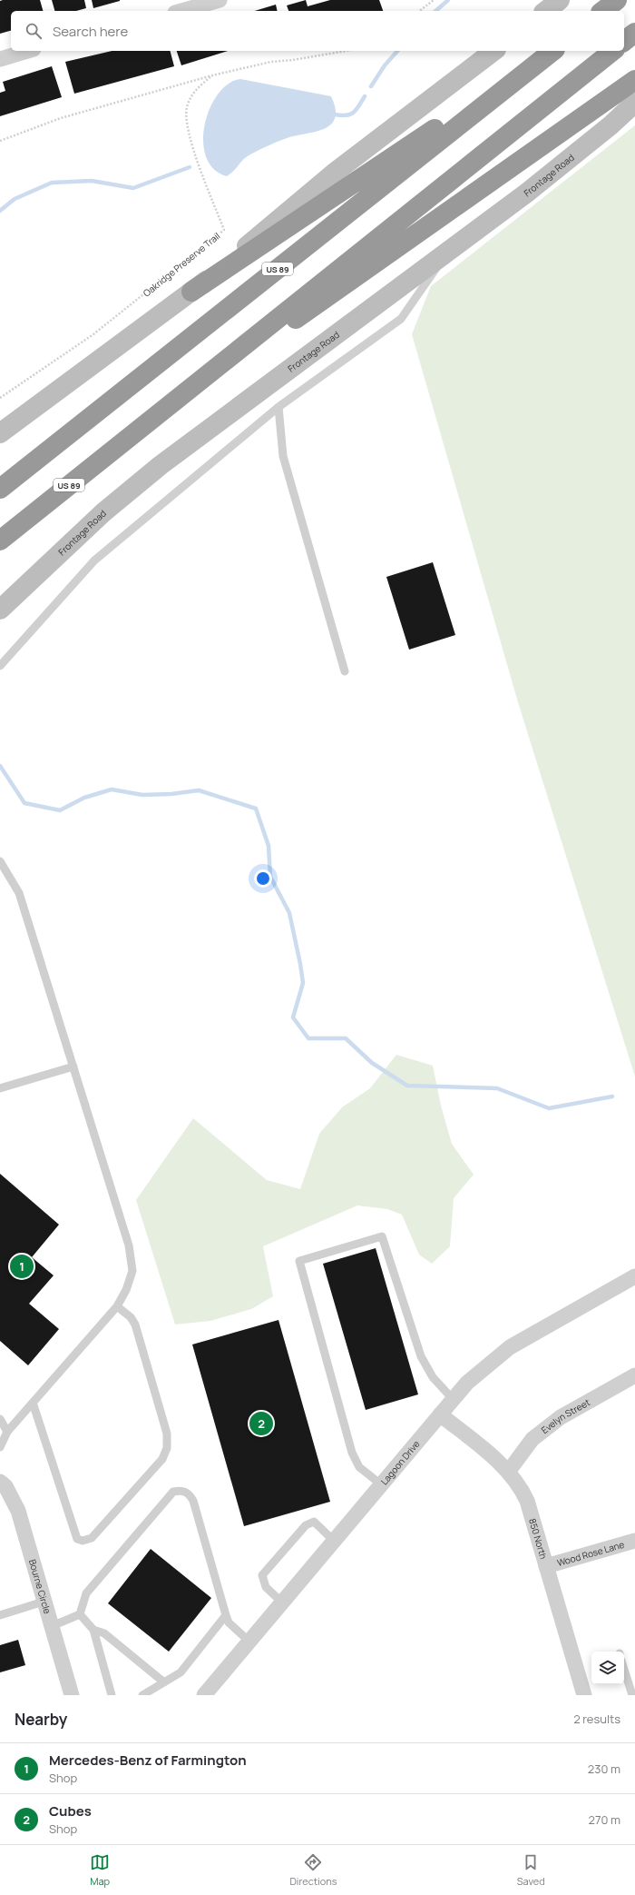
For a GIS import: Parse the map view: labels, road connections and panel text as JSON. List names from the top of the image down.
{
  "streets": {
    "highway": ["US 89"],
    "main road": ["Frontage Road"],
    "street": [
      "Evelyn Street",
      "Lagoon Drive",
      "850 North",
      "Wood Rose Lane",
      "Bourne Circle"
    ],
    "path": ["Oakridge Preserve Trail"]
  },
  "crossings": [
    ["Evelyn Street", "850 North"],
    ["Lagoon Drive", "850 North"],
    ["850 North", "Wood Rose Lane"]
  ],
  "page": {
    "search": "Search here",
    "pins": ["1", "2"],
    "heading": ["Nearby", "2 results"],
    "list": [
      {
        "mark": "1",
        "name": "Mercedes-Benz of Farmington",
        "note": "Shop",
        "value": "230 m"
      },
      {
        "mark": "2",
        "name": "Cubes",
        "note": "Shop",
        "value": "270 m"
      }
    ],
    "nav": ["Map", "Directions", "Saved"]
  }
}
